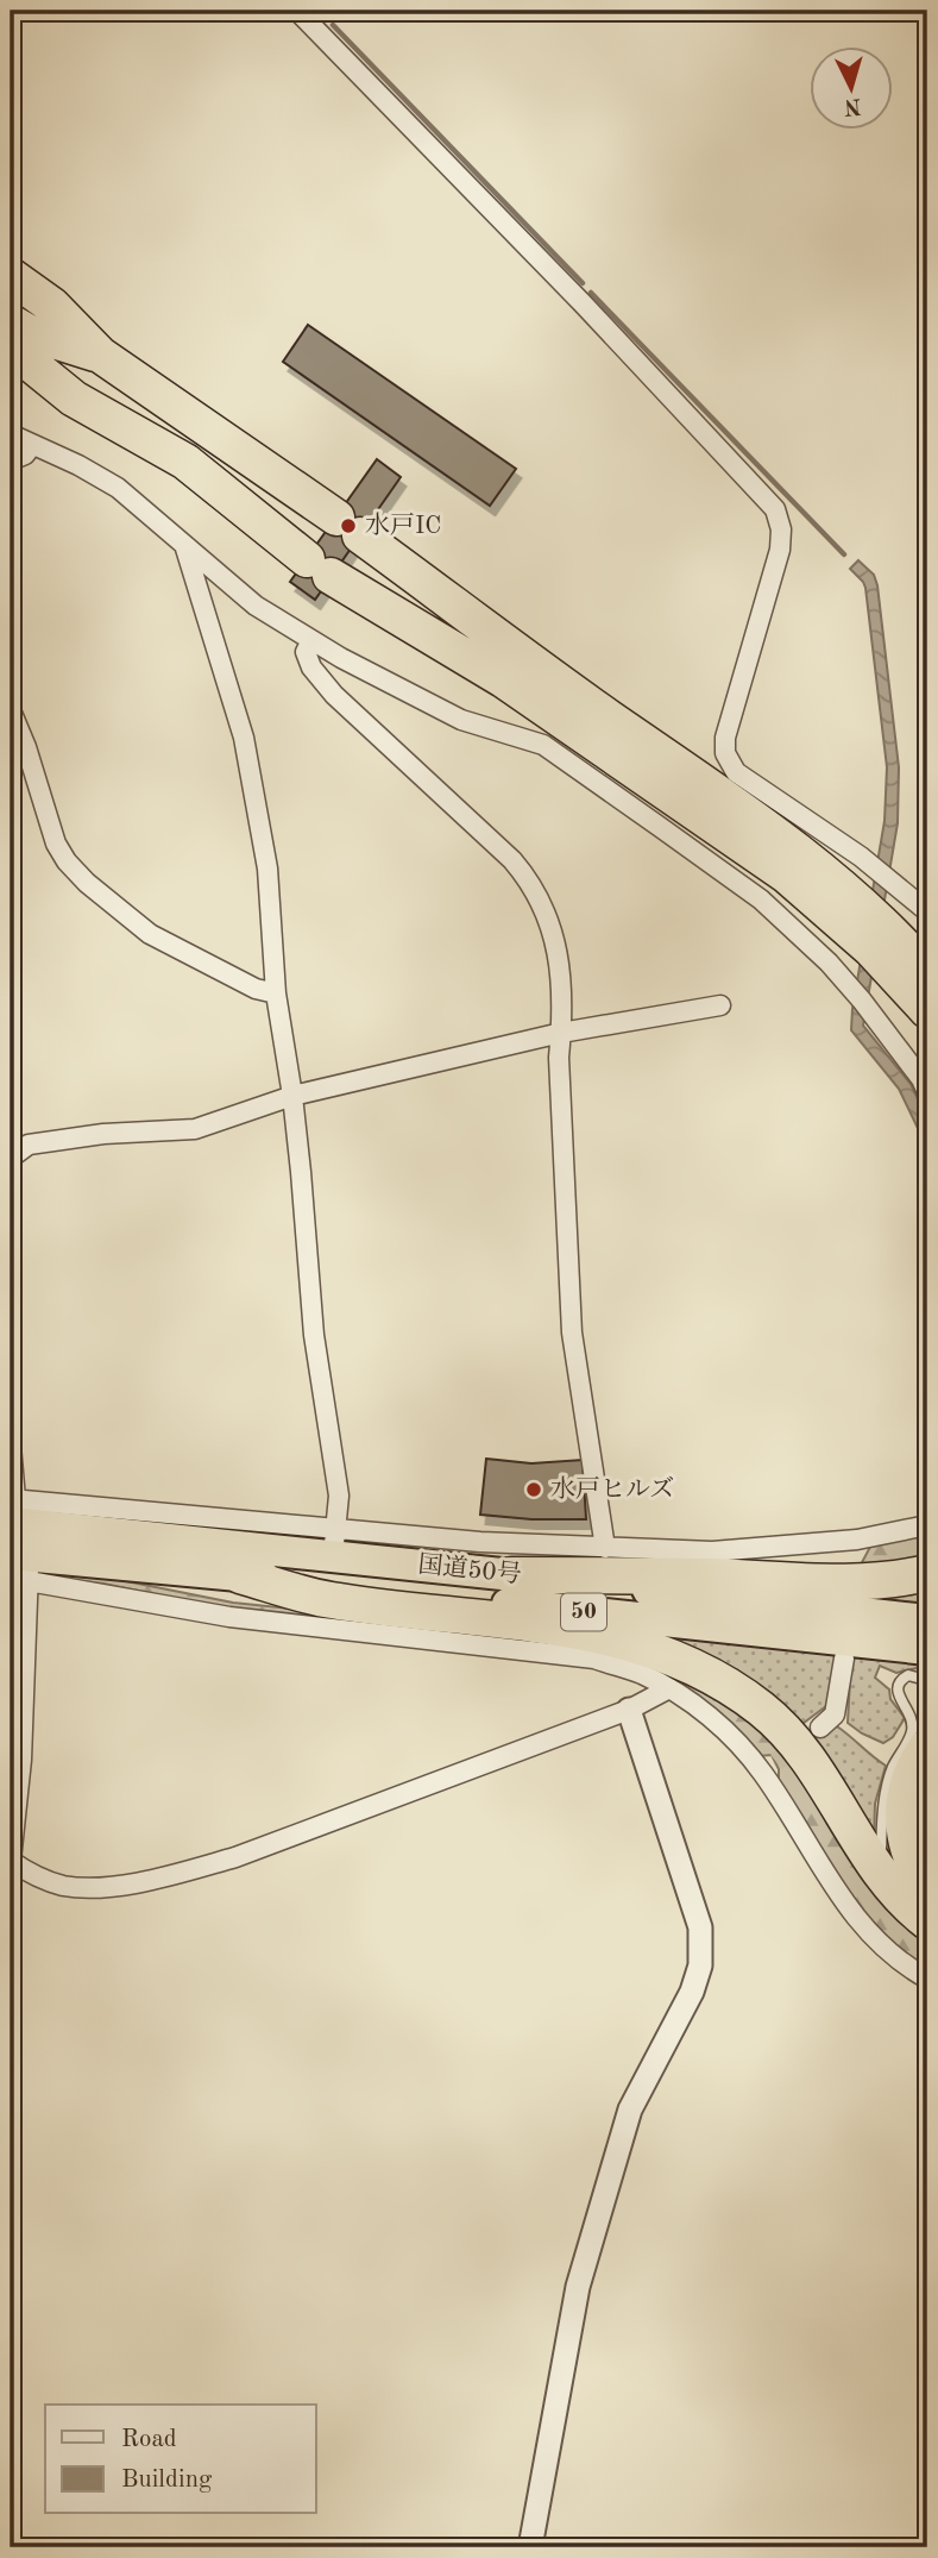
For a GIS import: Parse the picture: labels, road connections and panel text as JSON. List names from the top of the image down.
{
  "streets": {
    "highway": ["国道50号", "50"]
  },
  "places": ["水戸IC", "水戸ヒルズ"],
  "legend": ["Road", "Building"],
  "north": "bottom"
}
